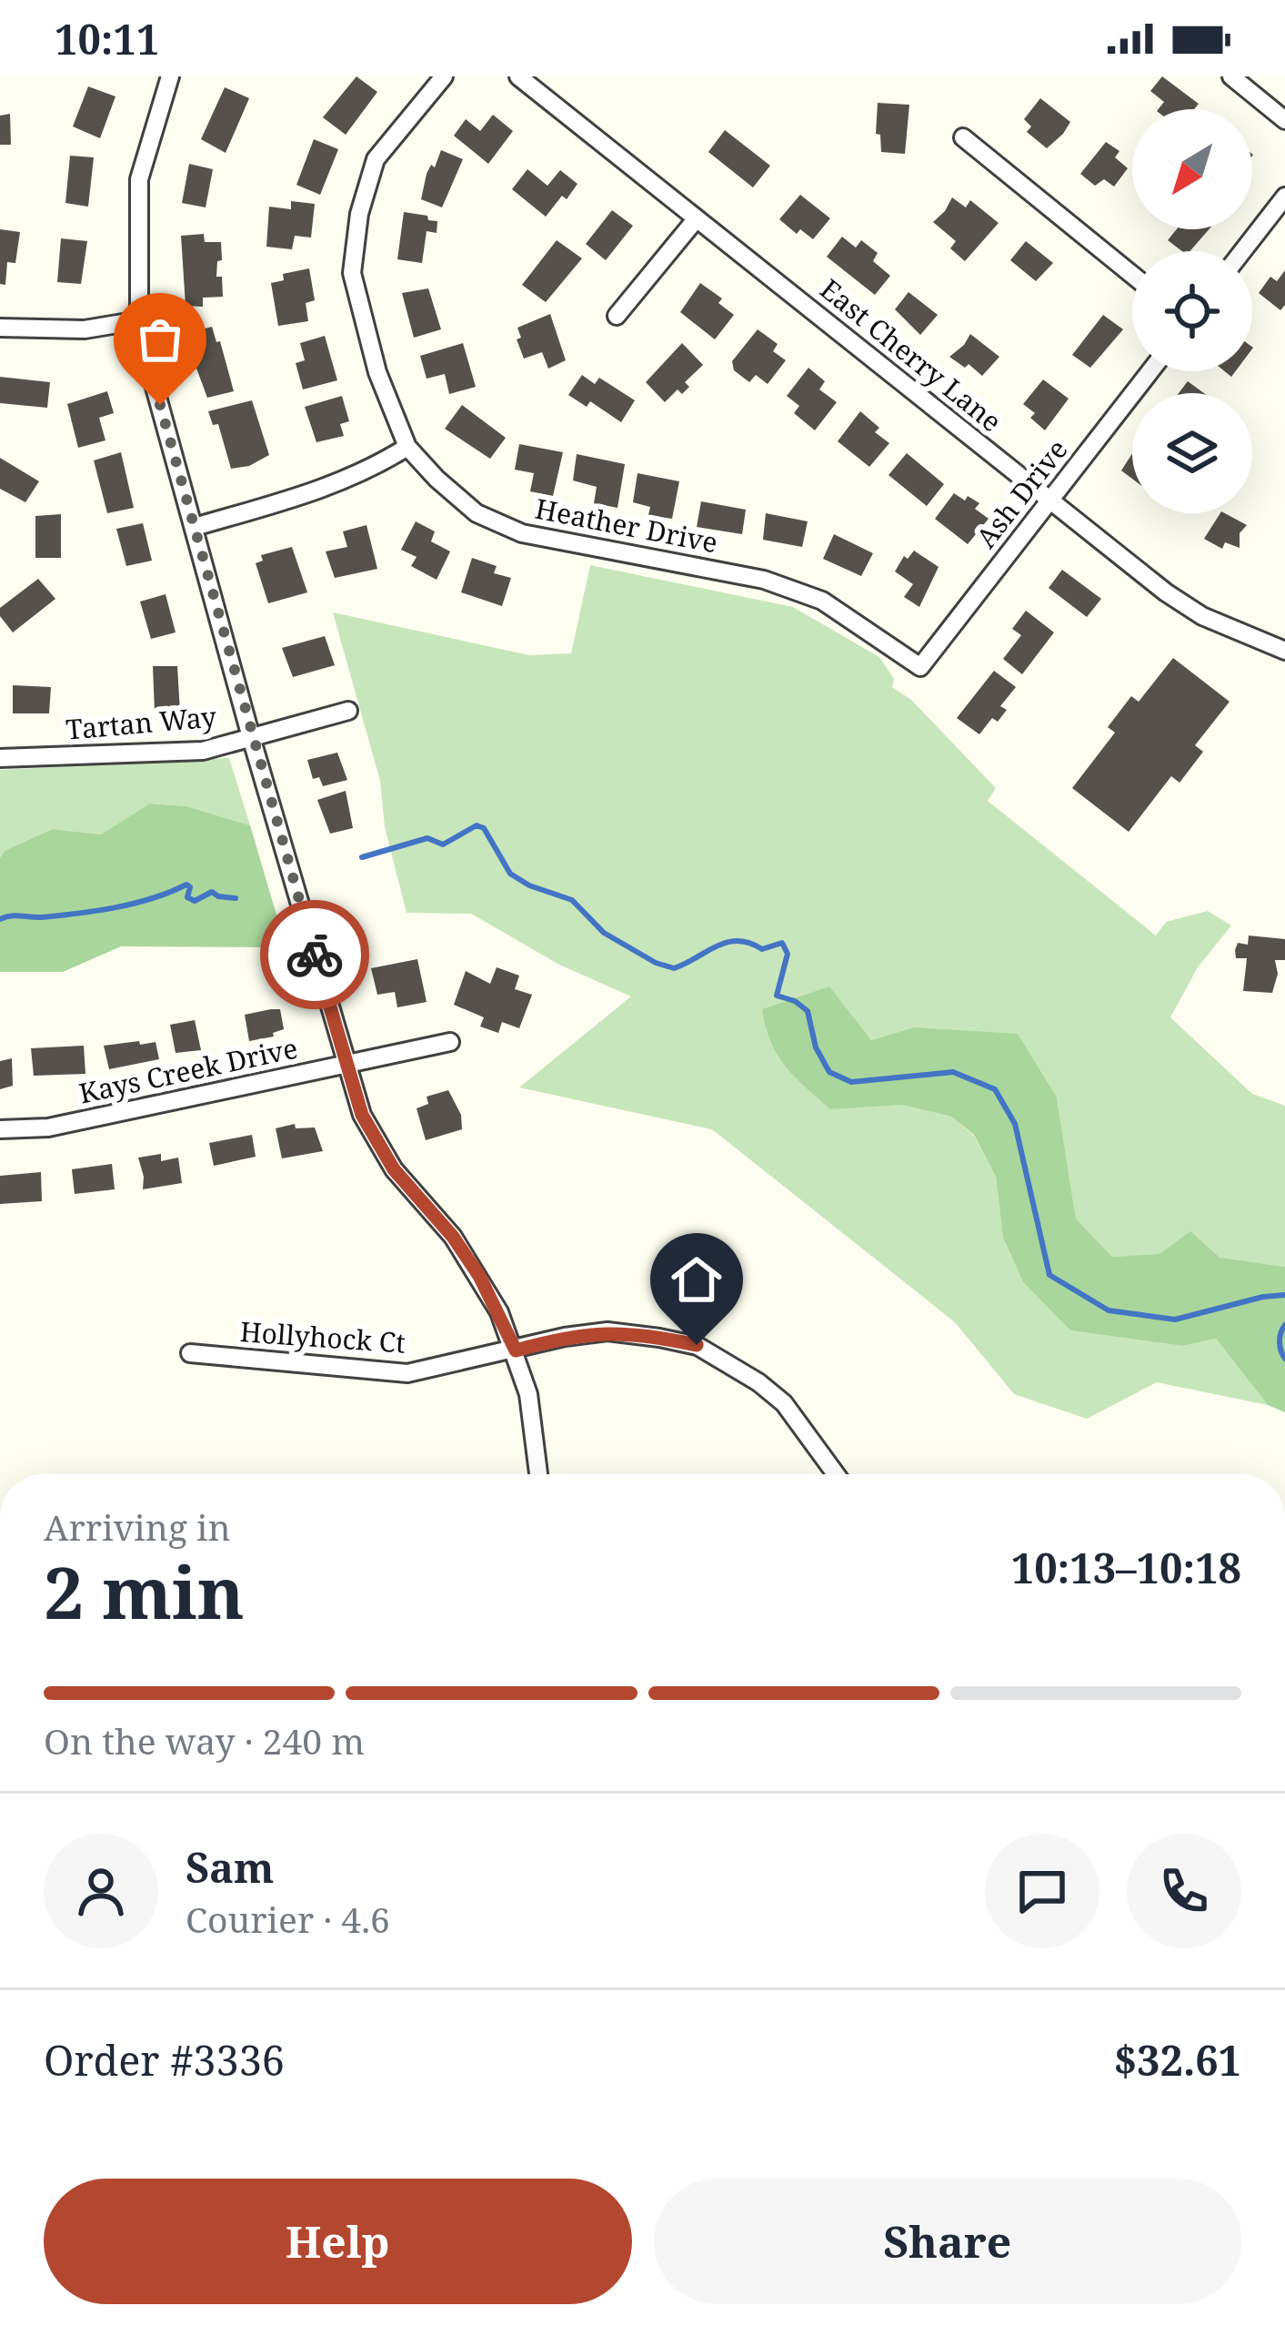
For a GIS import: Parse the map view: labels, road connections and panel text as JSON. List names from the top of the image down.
{
  "streets": {
    "street": [
      "East Cherry Lane",
      "Ash Drive",
      "Heather Drive",
      "Tartan Way",
      "Kays Creek Drive",
      "Hollyhock Ct"
    ]
  },
  "crossings": [
    ["East Cherry Lane", "Ash Drive"],
    ["Ash Drive", "Heather Drive"]
  ],
  "north": "bottom left",
  "page": {
    "status": "10:11",
    "heading": ["2 min", "Arriving in", "10:13–10:18"],
    "panel": [
      "Sam",
      "Courier · 4.6",
      "Order #3336",
      "$32.61"
    ],
    "bar": "On the way · 240 m",
    "buttons": ["Help", "Share"]
  }
}
